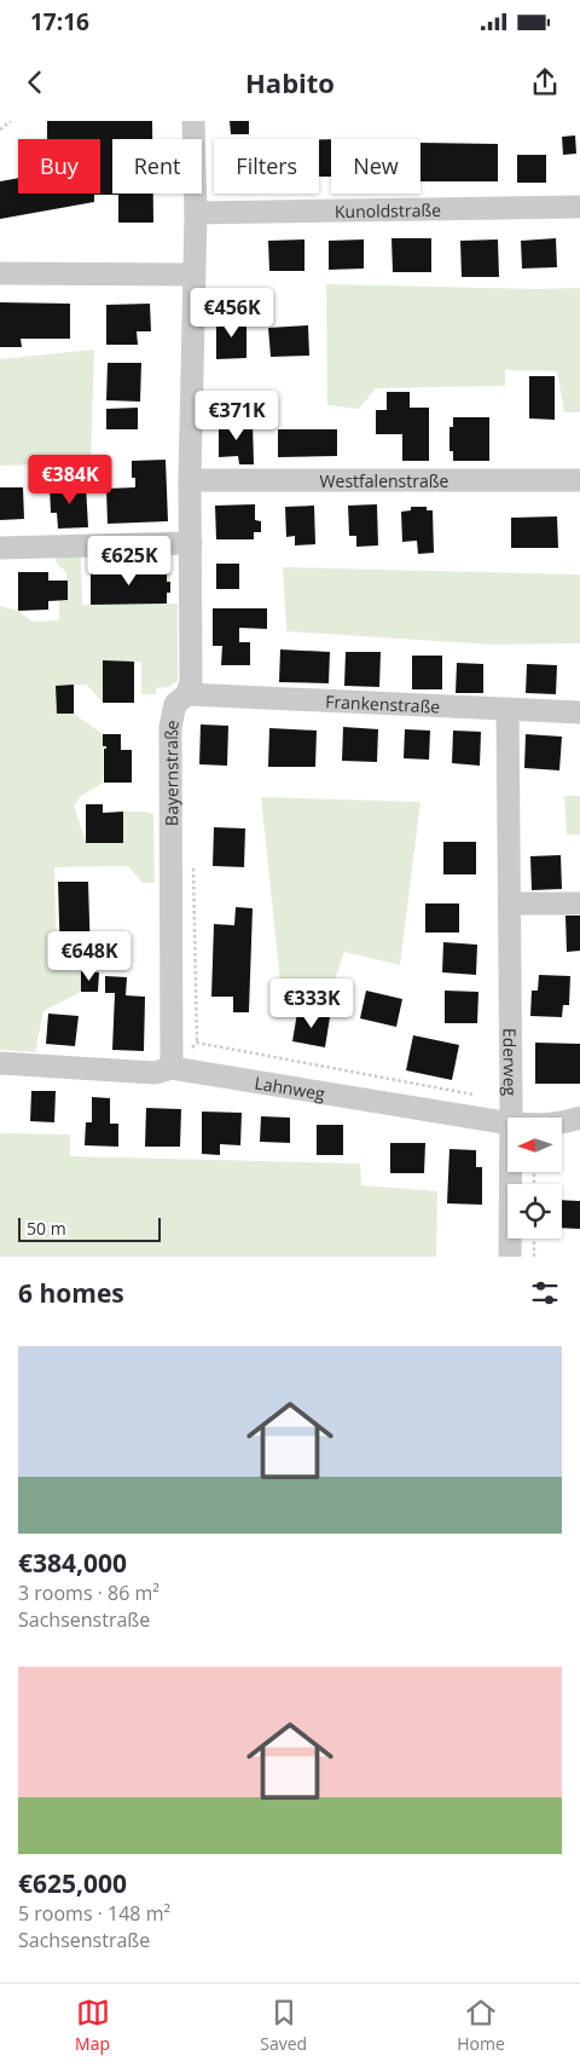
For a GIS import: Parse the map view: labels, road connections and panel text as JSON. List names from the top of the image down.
{
  "streets": {
    "street": [
      "Kunoldstraße",
      "Westfalenstraße",
      "Frankenstraße",
      "Bayernstraße",
      "Ederweg",
      "Lahnweg"
    ]
  },
  "crossings": [
    ["Kunoldstraße", "Bayernstraße"],
    ["Westfalenstraße", "Bayernstraße"],
    ["Frankenstraße", "Bayernstraße"],
    ["Frankenstraße", "Ederweg"],
    ["Bayernstraße", "Lahnweg"]
  ],
  "scale_bar": "50 m",
  "north": "left",
  "page": {
    "status": "17:16",
    "header": "Habito",
    "chip": [
      "Buy",
      "Rent",
      "Filters",
      "New"
    ],
    "price": [
      "€456K",
      "€371K",
      "€384K",
      "€625K",
      "€648K",
      "€333K"
    ],
    "scale": "50 m",
    "heading": "6 homes",
    "list": [
      {
        "name": "€384,000",
        "note": "3 rooms · 86 m² · Sachsenstraße"
      },
      {
        "name": "€625,000",
        "note": "5 rooms · 148 m² · Sachsenstraße"
      }
    ],
    "tabs": ["Map", "Saved", "Home"]
  }
}
